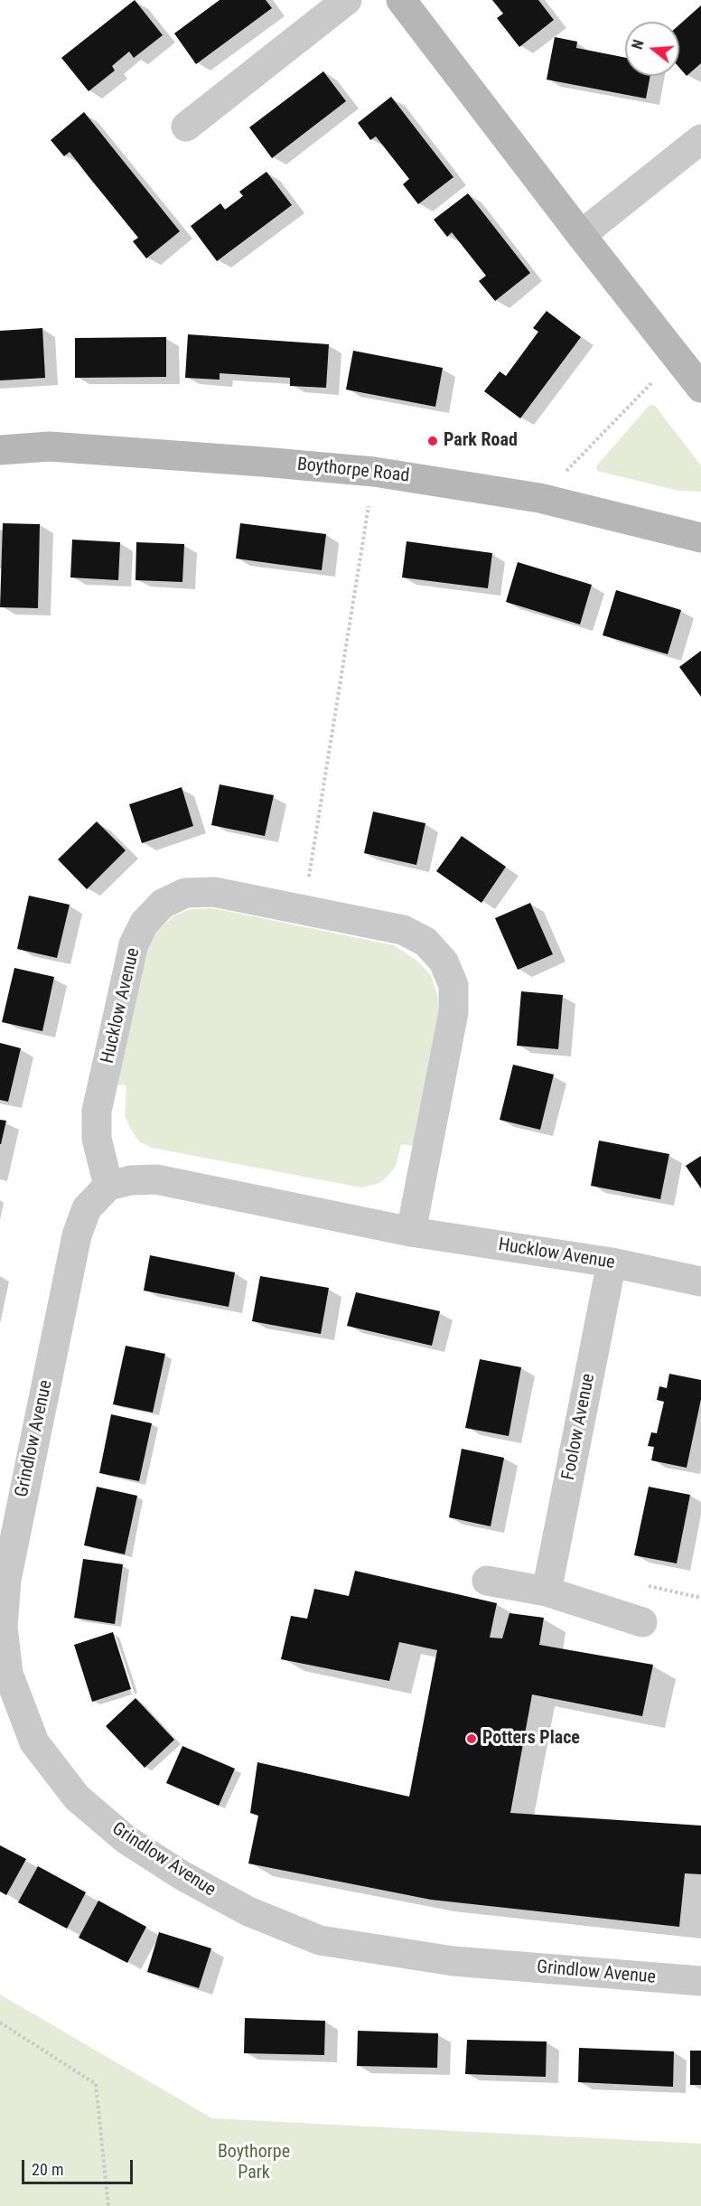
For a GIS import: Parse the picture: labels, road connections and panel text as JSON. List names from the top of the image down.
{
  "streets": {
    "street": [
      "Boythorpe Road",
      "Hucklow Avenue",
      "Foolow Avenue",
      "Grindlow Avenue"
    ]
  },
  "crossings": [
    ["Hucklow Avenue", "Foolow Avenue"],
    ["Hucklow Avenue", "Grindlow Avenue"]
  ],
  "parks": ["Boythorpe Park"],
  "places": ["Park Road", "Potters Place"],
  "scale_bar": "20 m",
  "north": "left"
}
